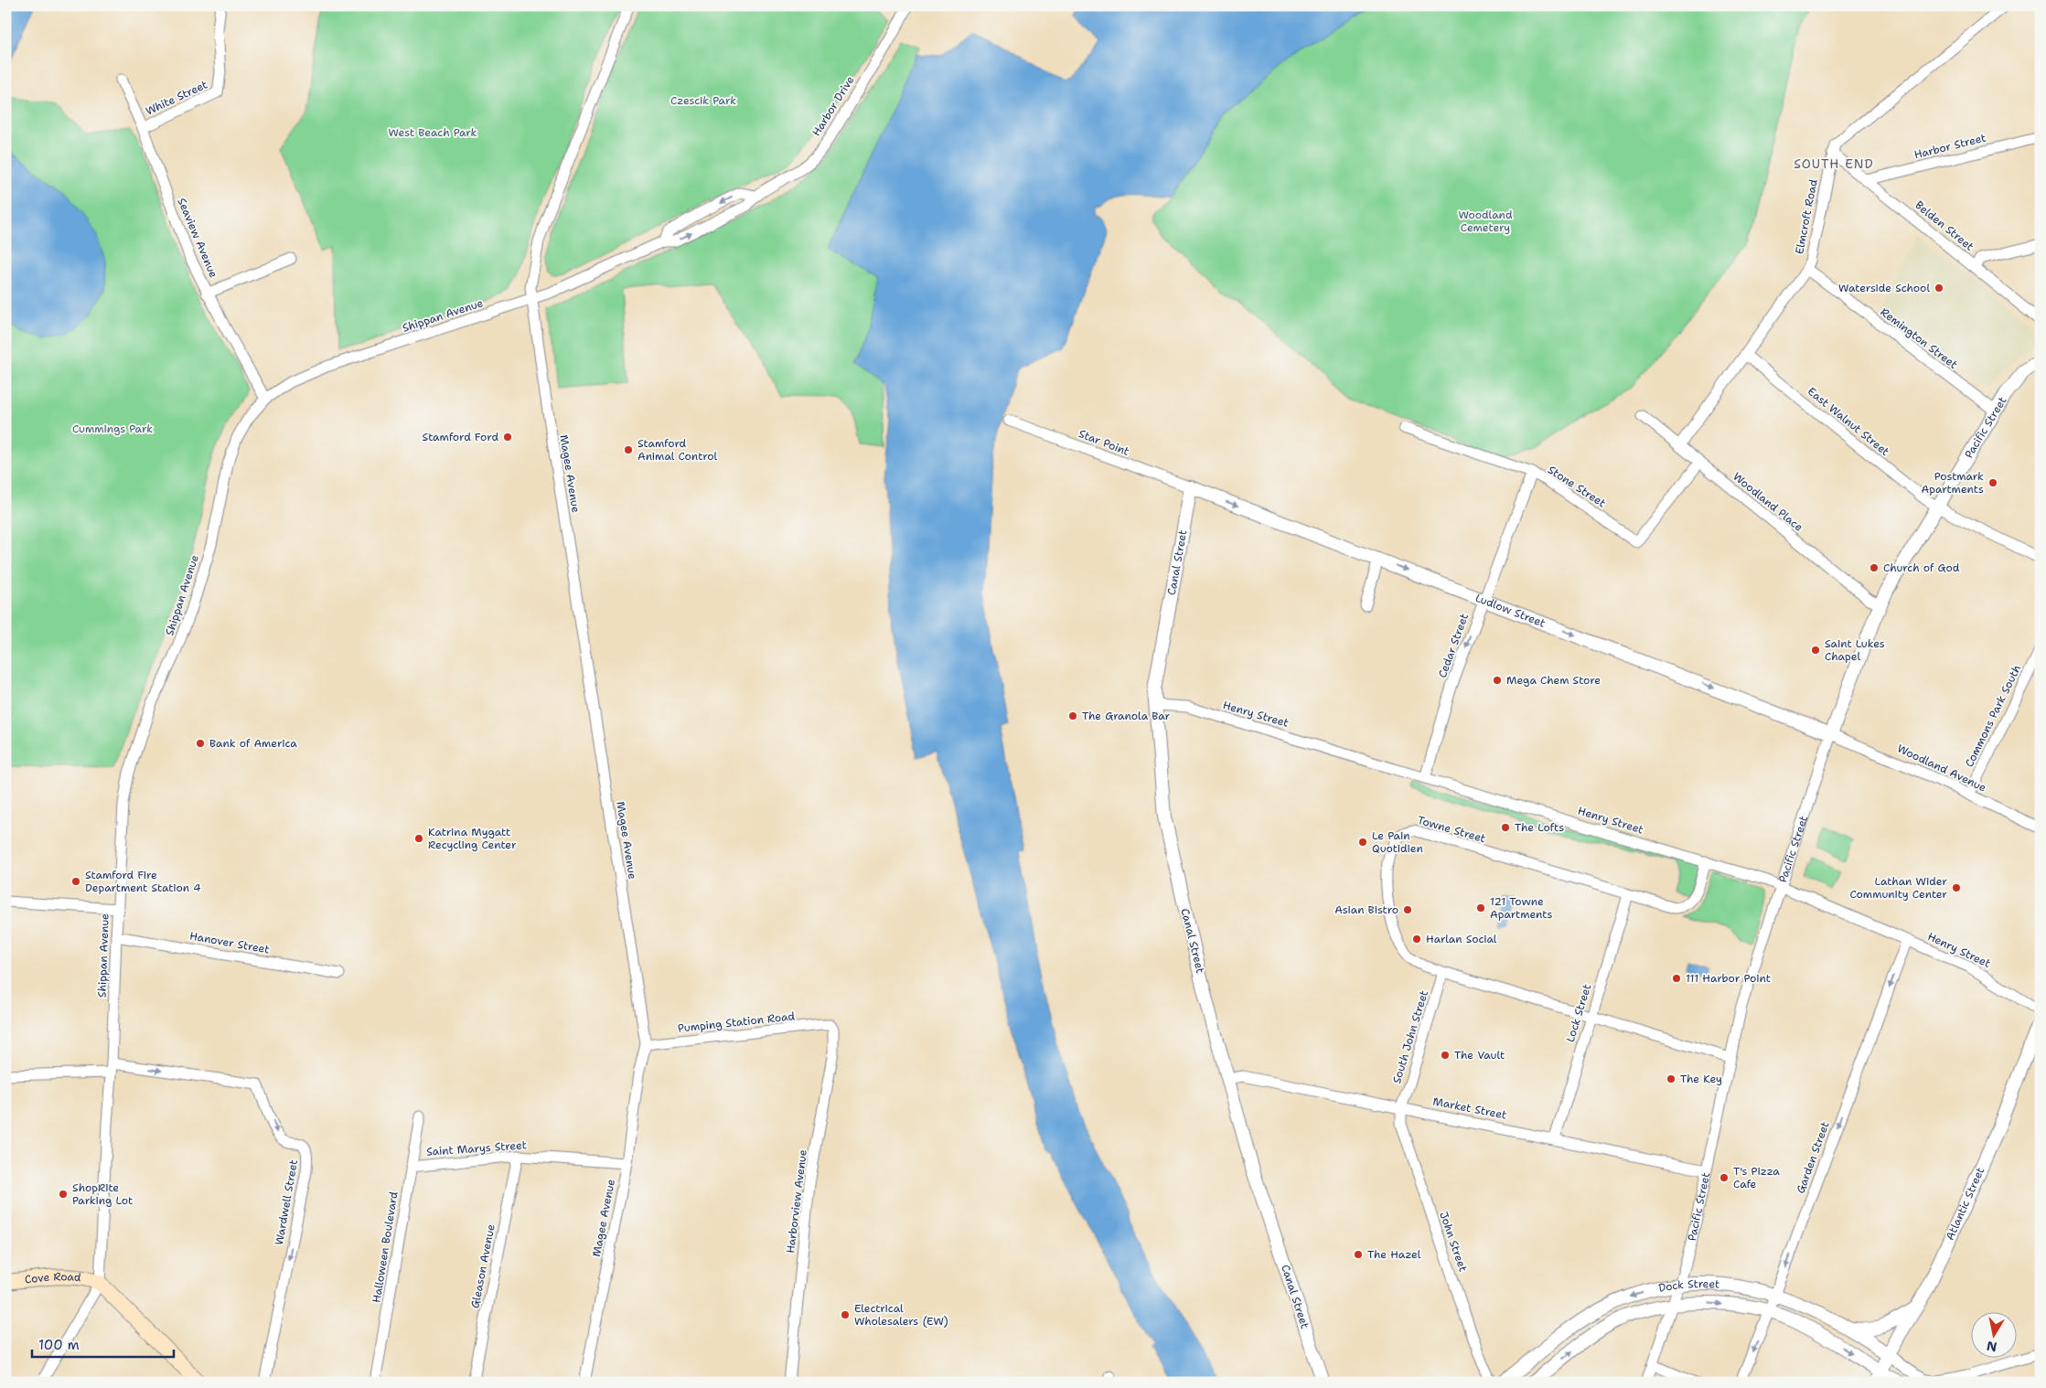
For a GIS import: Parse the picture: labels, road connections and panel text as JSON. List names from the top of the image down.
{
  "streets": {
    "main road": ["Cove Road"],
    "street": [
      "White Street",
      "Harbor Drive",
      "Harbor Street",
      "Elmcroft Road",
      "Belden Street",
      "Seaview Avenue",
      "Shippan Avenue",
      "Remington Street",
      "East Walnut Street",
      "Pacific Street",
      "Star Point",
      "Magee Avenue",
      "Stone Street",
      "Woodland Place",
      "Canal Street",
      "Ludlow Street",
      "Cedar Street",
      "Henry Street",
      "Commons Park South",
      "Woodland Avenue",
      "Towne Street",
      "Hanover Street",
      "Lock Street",
      "Pumping Station Road",
      "South John Street",
      "Market Street",
      "Saint Marys Street",
      "Garden Street",
      "Harborview Avenue",
      "Wardwell Street",
      "Atlantic Street",
      "John Street",
      "Halloween Boulevard",
      "Gleason Avenue",
      "Dock Street"
    ]
  },
  "crossings": [
    ["White Street", "Seaview Avenue"],
    ["Harbor Drive", "Shippan Avenue"],
    ["Harbor Drive", "Magee Avenue"],
    ["Harbor Street", "Belden Street"],
    ["Elmcroft Road", "Belden Street"],
    ["Elmcroft Road", "Remington Street"],
    ["Elmcroft Road", "East Walnut Street"],
    ["Elmcroft Road", "Woodland Place"],
    ["Seaview Avenue", "Shippan Avenue"],
    ["Shippan Avenue", "Magee Avenue"],
    ["Shippan Avenue", "Hanover Street"],
    ["Shippan Avenue", "Wardwell Street"],
    ["Shippan Avenue", "Cove Road"],
    ["Remington Street", "Pacific Street"],
    ["East Walnut Street", "Pacific Street"],
    ["Pacific Street", "Woodland Place"],
    ["Pacific Street", "Ludlow Street"],
    ["Pacific Street", "Henry Street"],
    ["Pacific Street", "Woodland Avenue"],
    ["Pacific Street", "Towne Street"],
    ["Pacific Street", "Market Street"],
    ["Pacific Street", "Dock Street"],
    ["Star Point", "Canal Street"],
    ["Star Point", "Ludlow Street"],
    ["Magee Avenue", "Pumping Station Road"],
    ["Magee Avenue", "Saint Marys Street"],
    ["Stone Street", "Woodland Place"],
    ["Stone Street", "Cedar Street"],
    ["Canal Street", "Ludlow Street"],
    ["Canal Street", "Henry Street"],
    ["Canal Street", "Market Street"],
    ["Ludlow Street", "Cedar Street"],
    ["Ludlow Street", "Woodland Avenue"],
    ["Cedar Street", "Henry Street"],
    ["Henry Street", "Towne Street"],
    ["Henry Street", "Garden Street"],
    ["Commons Park South", "Woodland Avenue"],
    ["Towne Street", "Lock Street"],
    ["Towne Street", "South John Street"],
    ["Lock Street", "Market Street"],
    ["Pumping Station Road", "Harborview Avenue"],
    ["South John Street", "Market Street"],
    ["South John Street", "John Street"],
    ["Market Street", "John Street"],
    ["Saint Marys Street", "Halloween Boulevard"],
    ["Saint Marys Street", "Gleason Avenue"],
    ["Garden Street", "Dock Street"],
    ["Atlantic Street", "Dock Street"]
  ],
  "one_way": ["Ludlow Street", "Cedar Street", "Garden Street"],
  "districts": ["SOUTH END"],
  "parks": [
    "Czescik Park",
    "West Beach Park",
    "Woodland Cemetery",
    "Cummings Park"
  ],
  "places": [
    "Waterside School",
    "Stamford Ford",
    "Stamford Animal Control",
    "Postmark Apartments",
    "Church of God",
    "Saint Lukes Chapel",
    "Mega Chem Store",
    "The Granola Bar",
    "Bank of America",
    "The Lofts",
    "Katrina Mygatt Recycling Center",
    "Le Pain Quotidien",
    "Stamford Fire Department Station 4",
    "Lathan Wider Community Center",
    "121 Towne Apartments",
    "Asian Bistro",
    "Harlan Social",
    "111 Harbor Point",
    "The Vault",
    "The Key",
    "T's Pizza Cafe",
    "ShopRite Parking Lot",
    "The Hazel",
    "Electrical Wholesalers (EW)"
  ],
  "scale_bar": "100 m",
  "north": "bottom"
}
